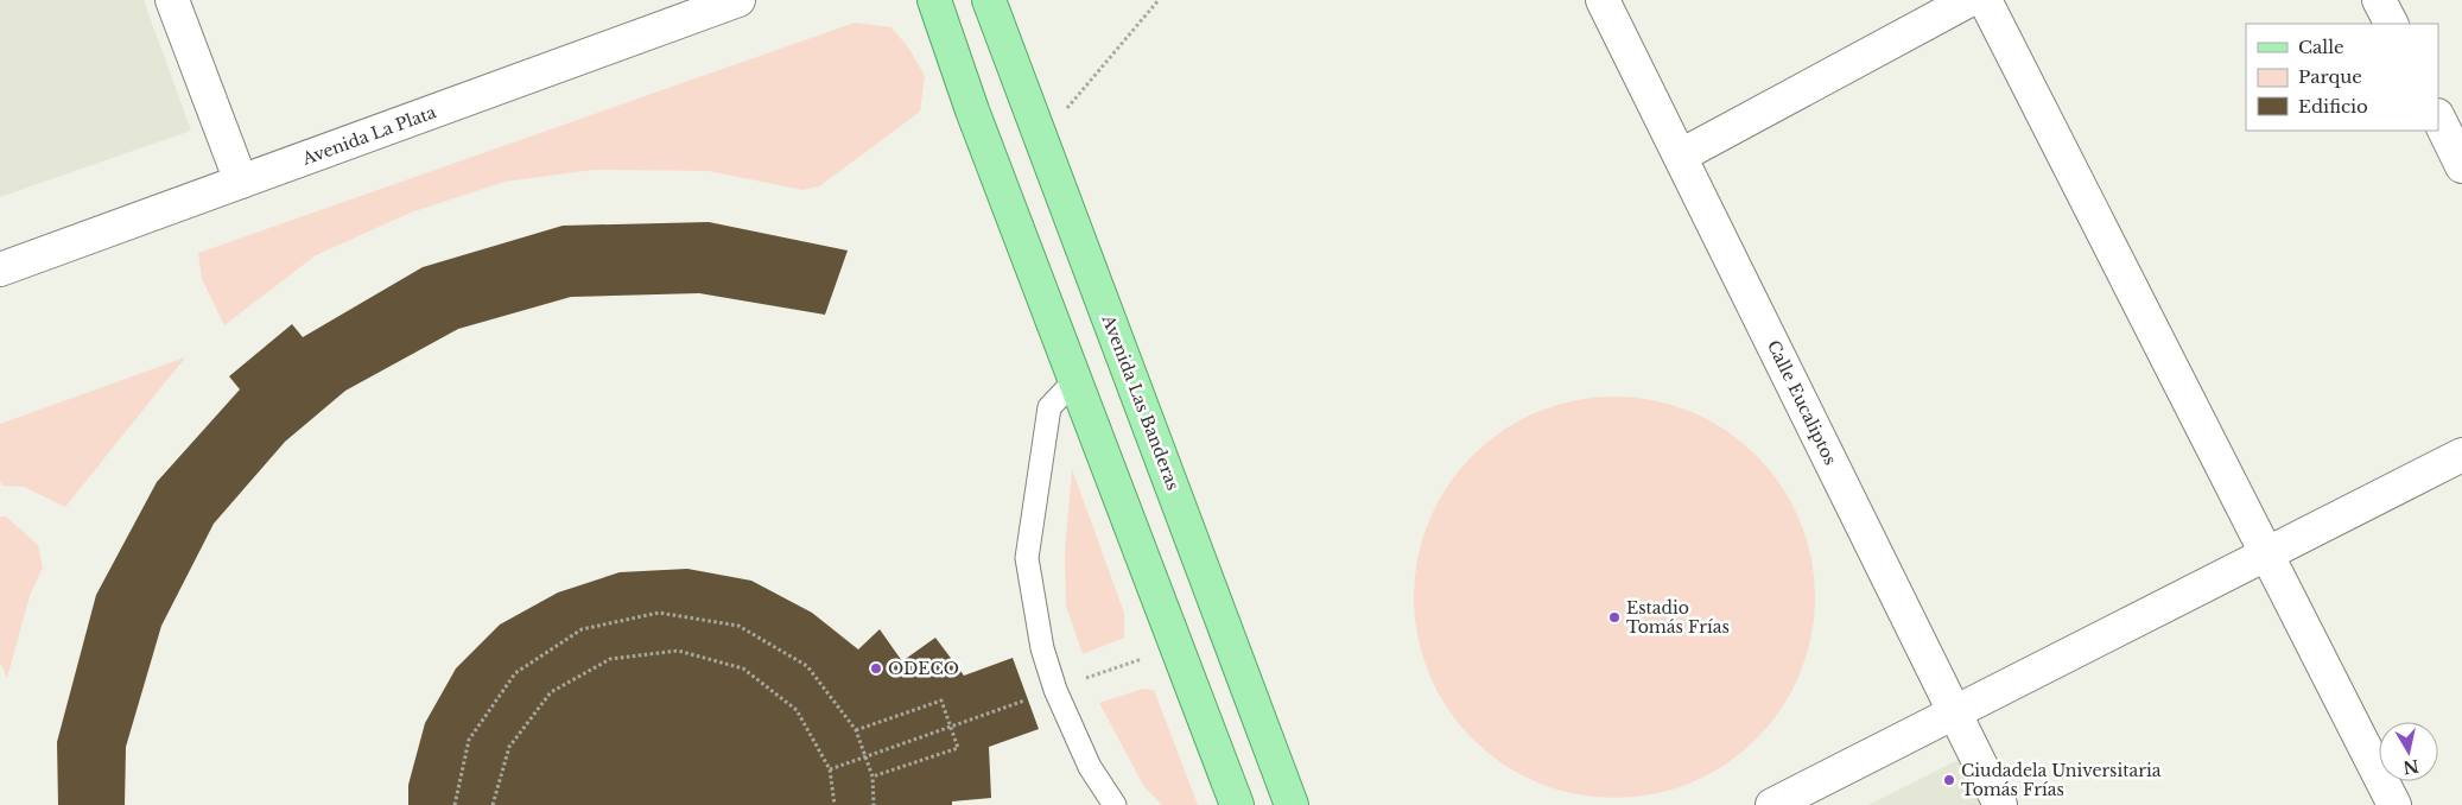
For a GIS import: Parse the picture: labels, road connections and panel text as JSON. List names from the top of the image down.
{
  "streets": {
    "main road": ["Avenida Las Banderas"],
    "street": ["Avenida La Plata", "Calle Eucaliptos"]
  },
  "places": ["Estadio Tomás Frías", "ODECO", "Ciudadela Universitaria Tomás Frías"],
  "legend": ["Calle", "Parque", "Edificio"],
  "north": "bottom"
}
